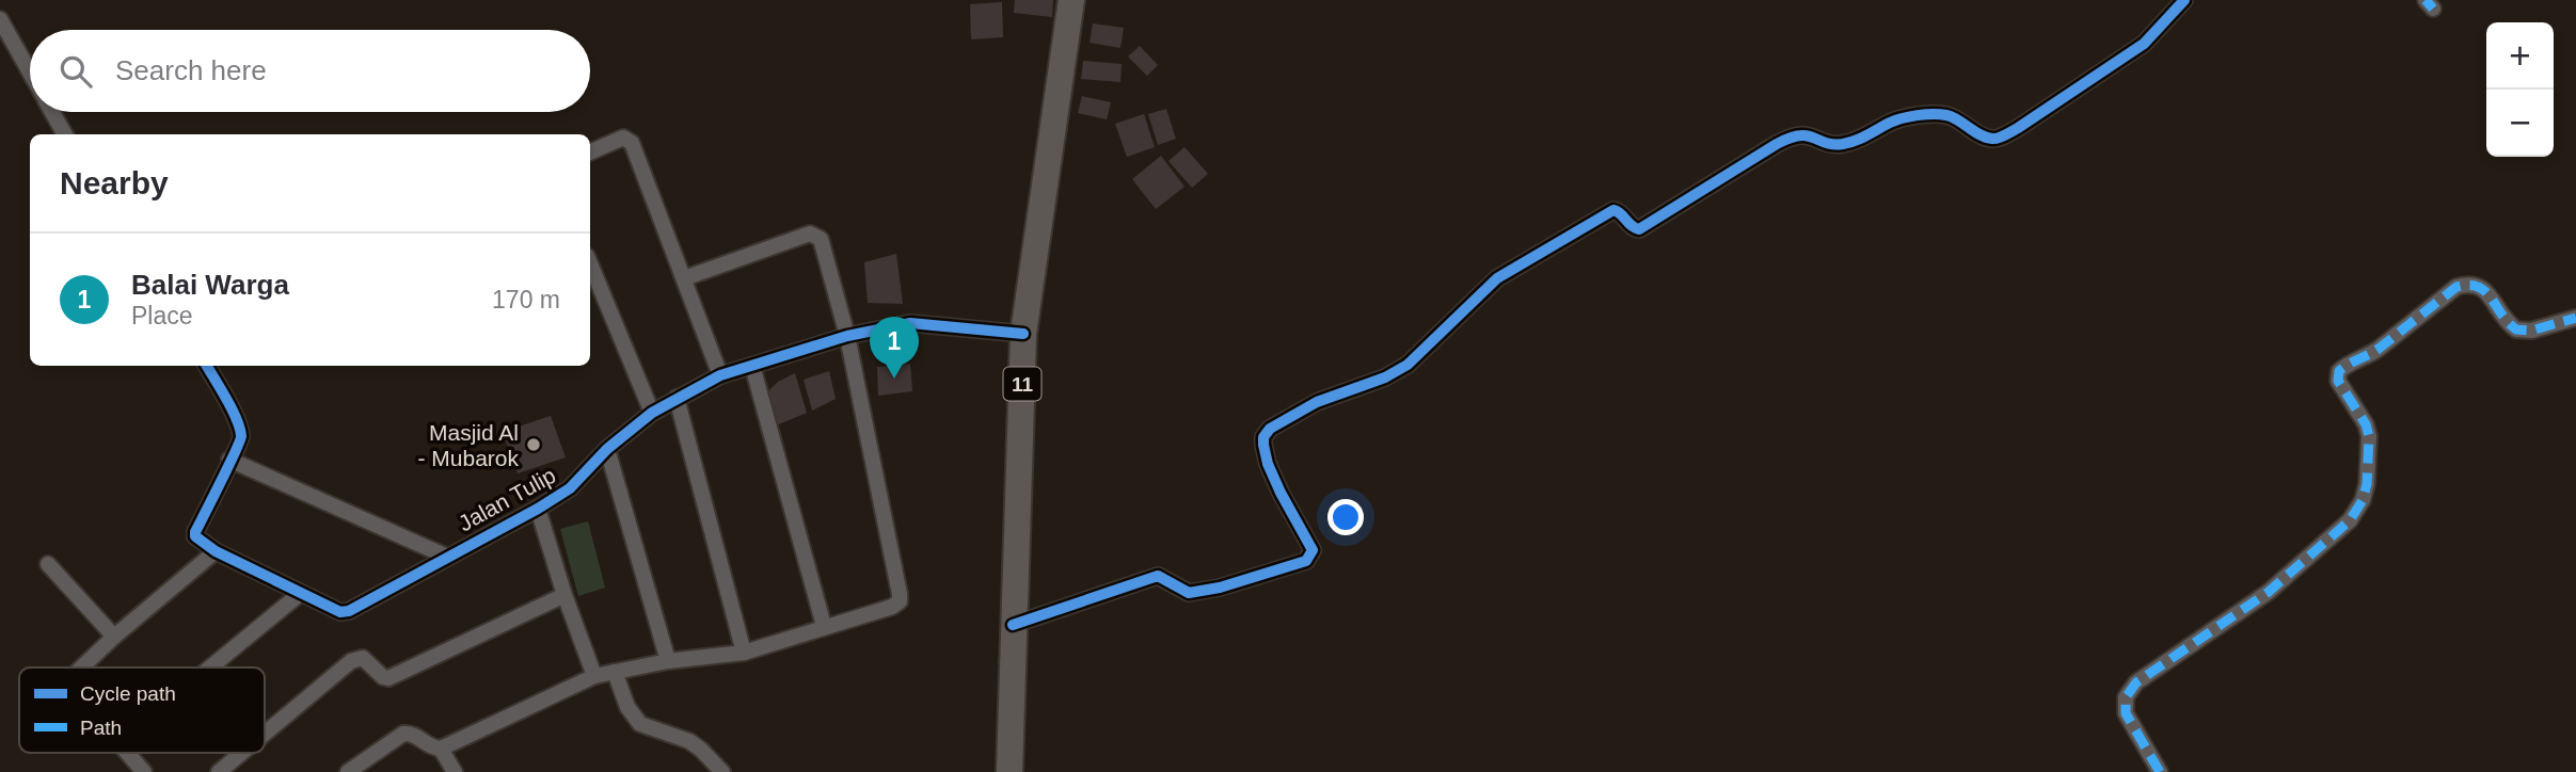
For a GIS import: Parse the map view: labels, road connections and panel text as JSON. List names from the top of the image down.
{
  "streets": {
    "highway": ["11"],
    "street": ["Jalan Tulip"]
  },
  "crossings": [
    ["11", "Jalan Tulip"]
  ],
  "places": ["Masjid Al - Mubarok"],
  "legend": ["Cycle path", "Path"],
  "page": {
    "map_buttons": ["+", "−"],
    "search": "Search here",
    "heading": "Nearby",
    "list": [
      {
        "mark": "1",
        "name": "Balai Warga",
        "note": "Place",
        "value": "170 m"
      }
    ],
    "pins": "1"
  }
}
